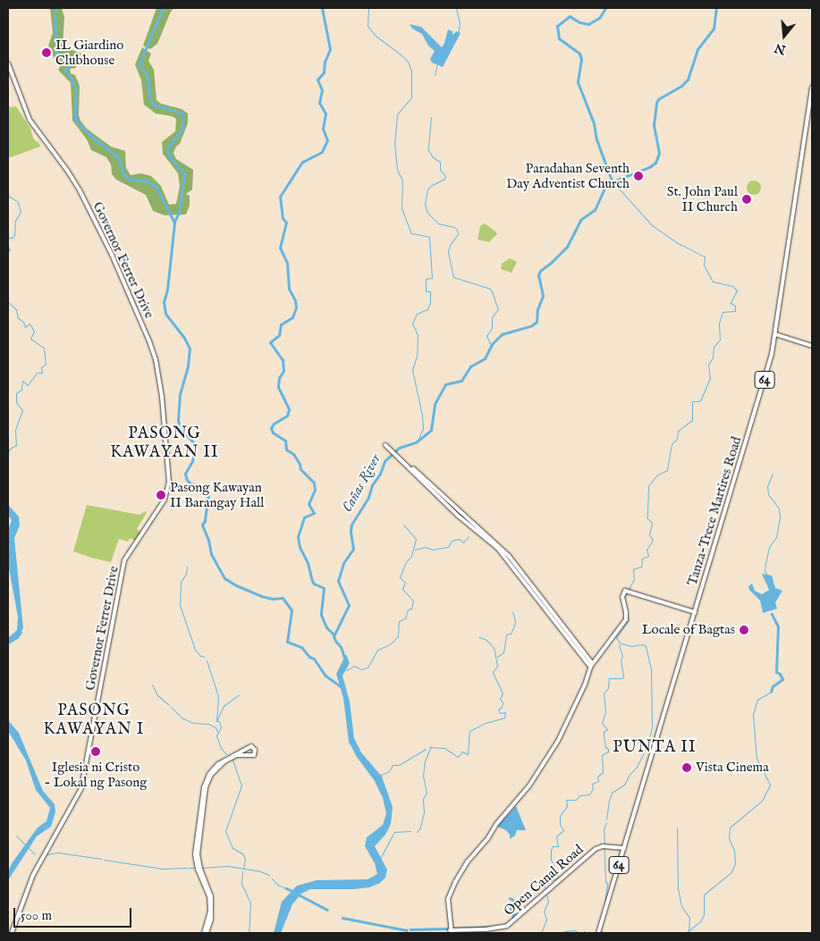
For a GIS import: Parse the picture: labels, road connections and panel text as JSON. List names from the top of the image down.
{
  "streets": {
    "main road": [
      "Governor Ferrer Drive",
      "64",
      "Tanza-Trece Martires Road",
      "Open Canal Road"
    ]
  },
  "crossings": [
    ["Tanza-Trece Martires Road", "Open Canal Road"]
  ],
  "districts": ["PASONG KAWAYAN II", "PASONG KAWAYAN I", "PUNTA II"],
  "water": ["Cañas River"],
  "places": [
    "IL Giardino Clubhouse",
    "Paradahan Seventh Day Adventist Church",
    "St. John Paul II Church",
    "Pasong Kawayan II Barangay Hall",
    "Locale of Bagtas",
    "Iglesia ni Cristo - Lokal ng Pasong",
    "Vista Cinema"
  ],
  "scale_bar": "500 m",
  "north": "bottom"
}
